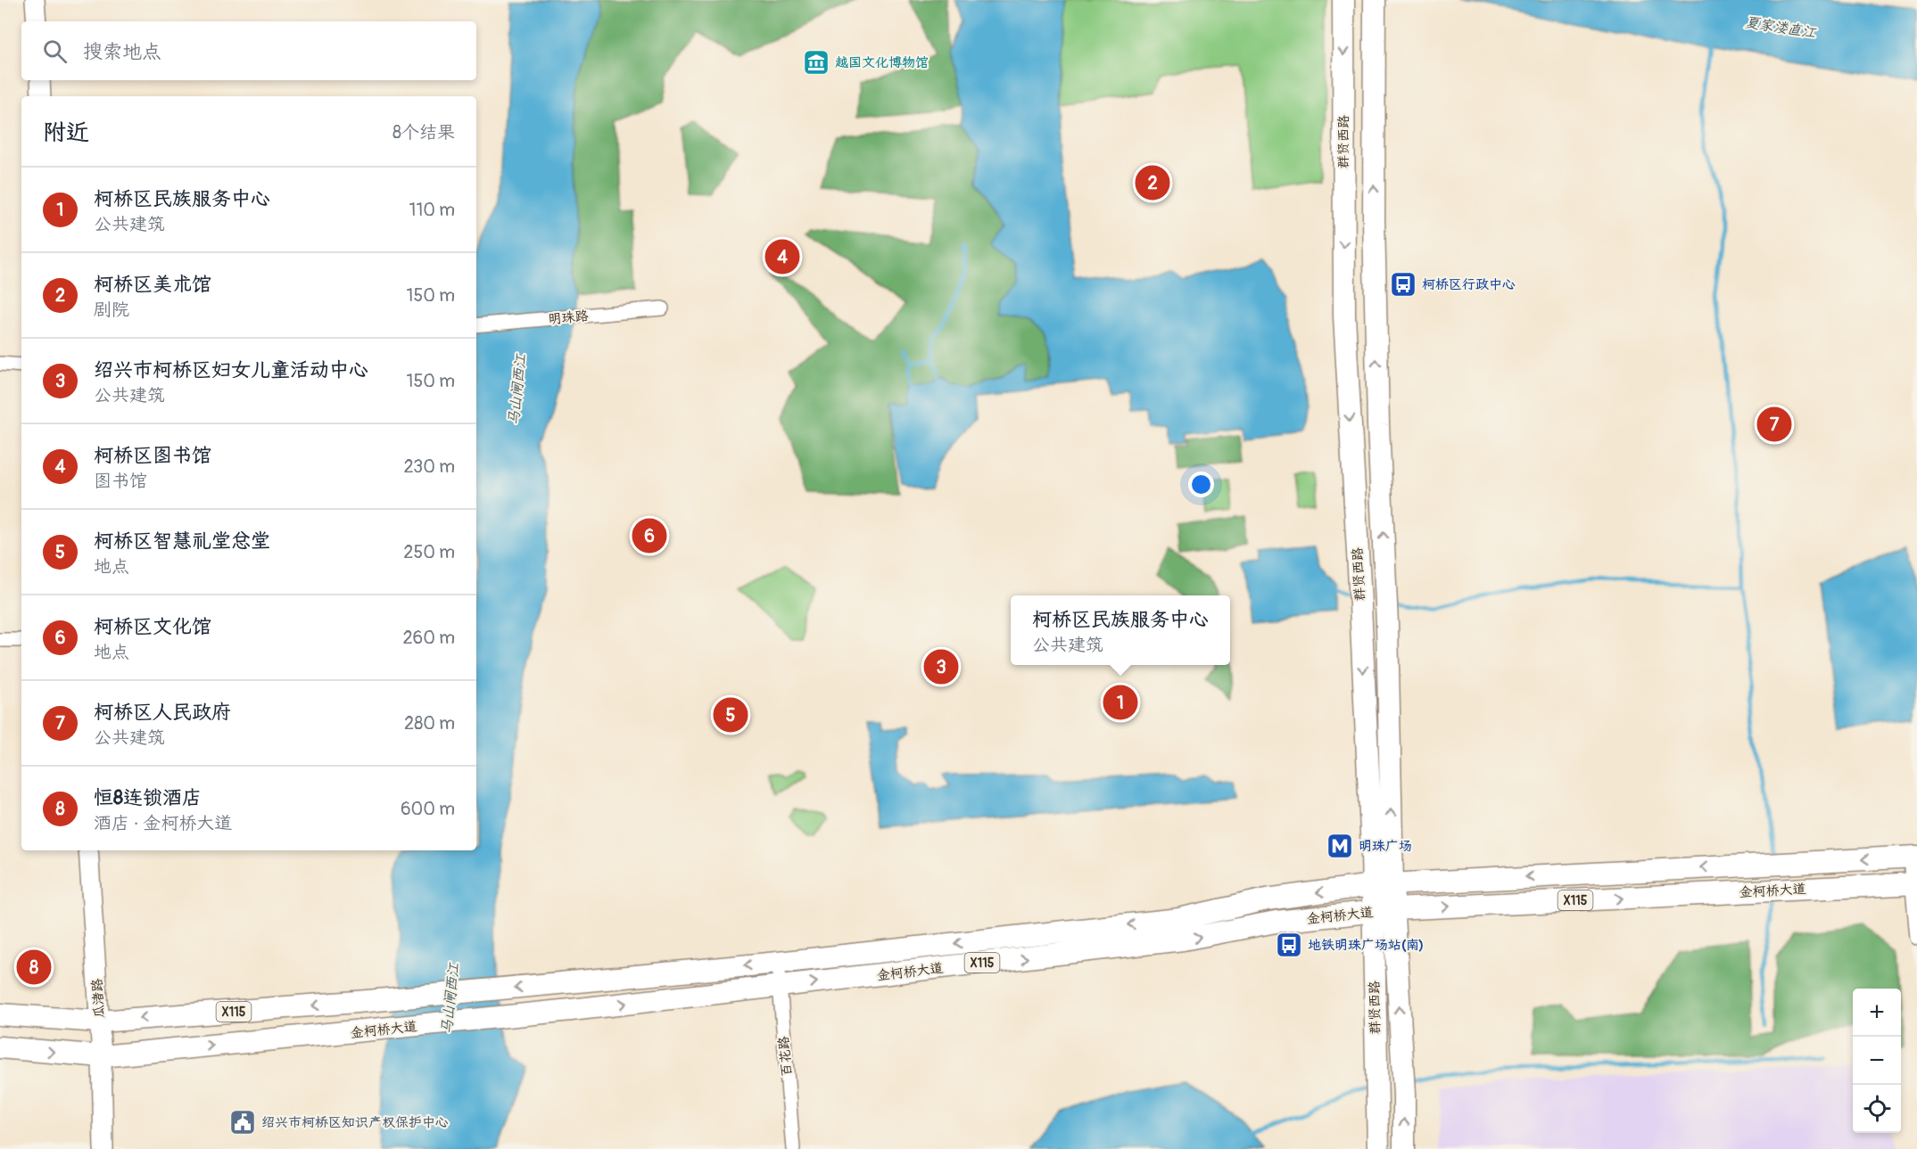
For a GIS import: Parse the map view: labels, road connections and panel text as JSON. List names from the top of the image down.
{
  "streets": {
    "main road": ["群贤西路", "金柯桥大道", "X115"],
    "street": ["明珠路", "瓜渚路", "百花路"]
  },
  "crossings": [
    ["群贤西路", "金柯桥大道"],
    ["金柯桥大道", "瓜渚路"],
    ["金柯桥大道", "百花路"]
  ],
  "water": ["夏家溇直江", "马山闸西江"],
  "places": {
    "museum": ["越国文化博物馆"],
    "bus stop": ["柯桥区行政中心", "地铁明珠广场站(南)"],
    "metro station": ["明珠广场"],
    "public building": ["绍兴市柯桥区知识产权保护中心"]
  },
  "page": {
    "search": "搜索地点",
    "heading": ["附近", "8个结果"],
    "pins": [
      "2",
      "4",
      "7",
      "6",
      "3",
      "1",
      "5",
      "8"
    ],
    "list": [
      {
        "mark": "1",
        "name": "柯桥区民族服务中心",
        "note": "公共建筑",
        "value": "110 m"
      },
      {
        "mark": "2",
        "name": "柯桥区美术馆",
        "note": "剧院",
        "value": "150 m"
      },
      {
        "mark": "3",
        "name": "绍兴市柯桥区妇女儿童活动中心",
        "note": "公共建筑",
        "value": "150 m"
      },
      {
        "mark": "4",
        "name": "柯桥区图书馆",
        "note": "图书馆",
        "value": "230 m"
      },
      {
        "mark": "5",
        "name": "柯桥区智慧礼堂总堂",
        "note": "地点",
        "value": "250 m"
      },
      {
        "mark": "6",
        "name": "柯桥区文化馆",
        "note": "地点",
        "value": "260 m"
      },
      {
        "mark": "7",
        "name": "柯桥区人民政府",
        "note": "公共建筑",
        "value": "280 m"
      },
      {
        "mark": "8",
        "name": "恒8连锁酒店",
        "note": "酒店 · 金柯桥大道",
        "value": "600 m"
      }
    ],
    "popup": ["柯桥区民族服务中心", "公共建筑"],
    "map_buttons": ["+", "−"]
  }
}
